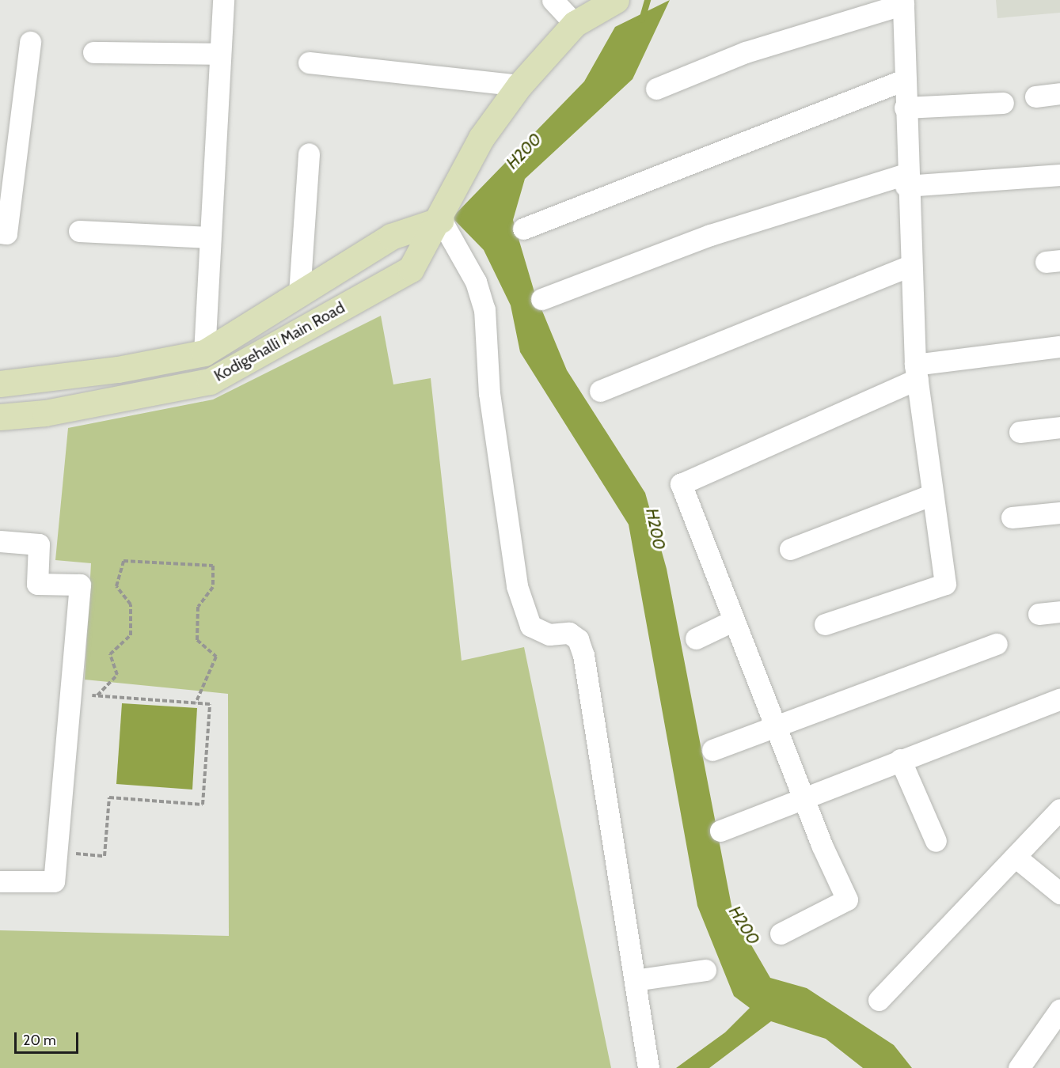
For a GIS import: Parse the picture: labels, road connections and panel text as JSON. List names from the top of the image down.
{
  "streets": {
    "street": ["Kodigehalli Main Road"]
  },
  "water": ["H200"],
  "scale_bar": "20 m"
}
